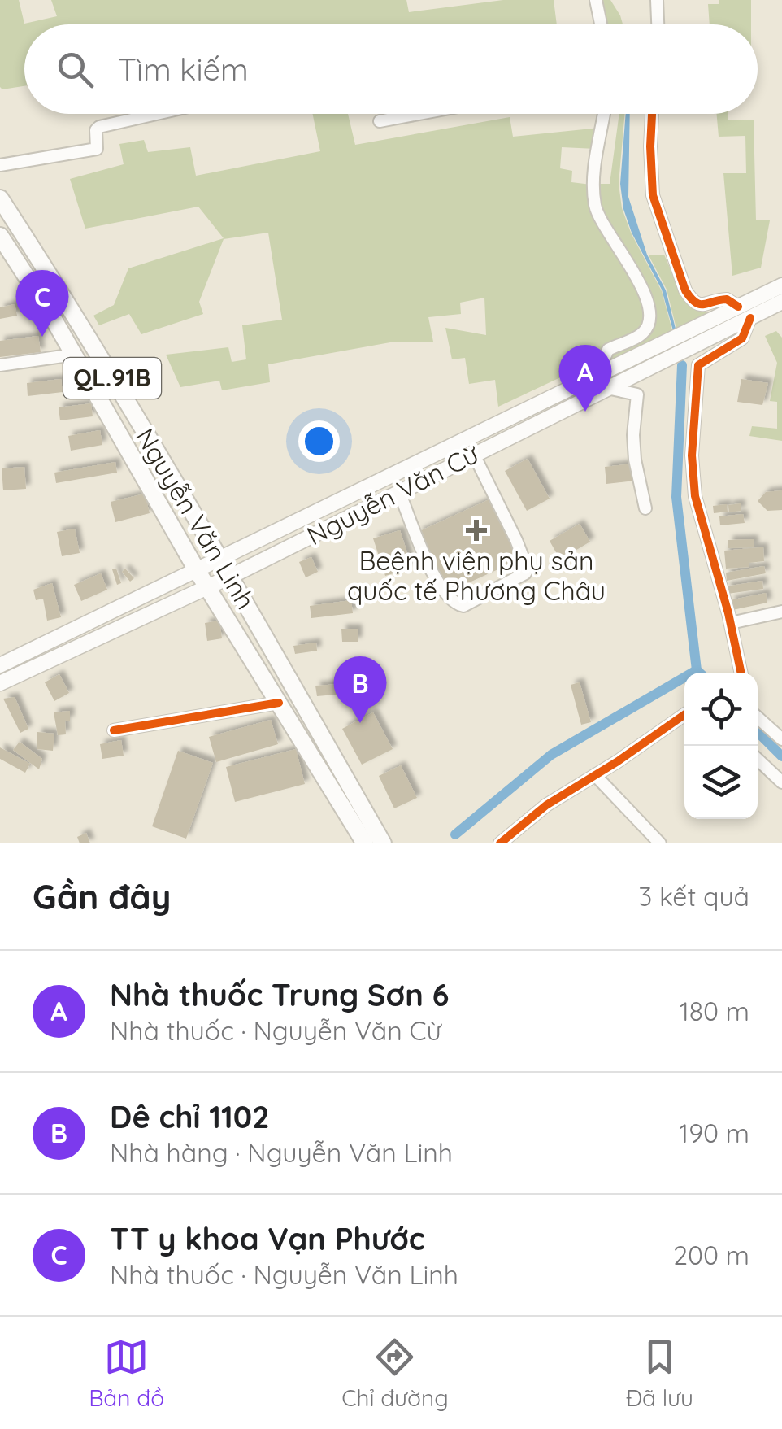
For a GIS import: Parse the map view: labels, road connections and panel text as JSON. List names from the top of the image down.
{
  "streets": {
    "highway": ["QL.91B", "Nguyễn Văn Linh"],
    "main road": ["Nguyễn Văn Cừ"]
  },
  "crossings": [
    ["Nguyễn Văn Cừ", "Nguyễn Văn Linh"]
  ],
  "places": {
    "health": ["Beệnh viện phụ sản quốc tế Phương Châu"]
  },
  "page": {
    "search": "Tìm kiếm",
    "pins": ["C", "A", "B"],
    "heading": ["Gần đây", "3 kết quả"],
    "list": [
      {
        "mark": "A",
        "name": "Nhà thuốc Trung Sơn 6",
        "note": "Nhà thuốc · Nguyễn Văn Cừ",
        "value": "180 m"
      },
      {
        "mark": "B",
        "name": "Dê chỉ 1102",
        "note": "Nhà hàng · Nguyễn Văn Linh",
        "value": "190 m"
      },
      {
        "mark": "C",
        "name": "TT y khoa Vạn Phước",
        "note": "Nhà thuốc · Nguyễn Văn Linh",
        "value": "200 m"
      }
    ],
    "nav": ["Bản đồ", "Chỉ đường", "Đã lưu"]
  }
}
